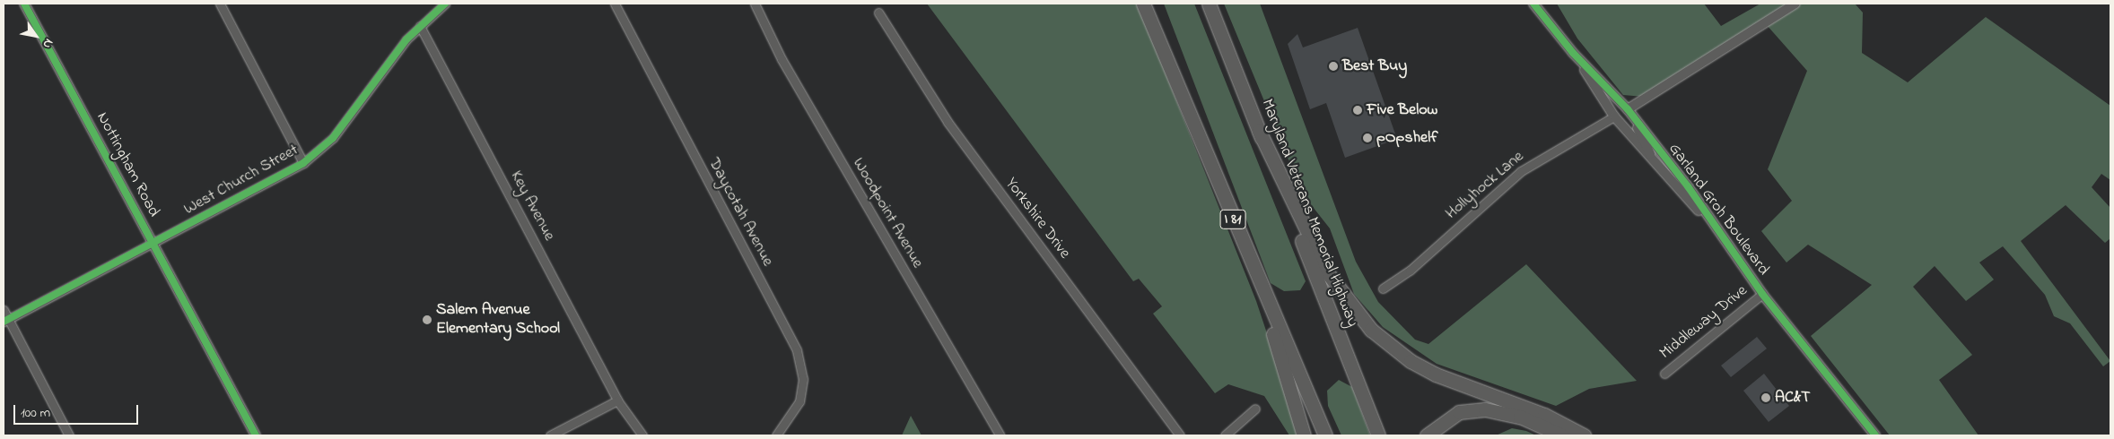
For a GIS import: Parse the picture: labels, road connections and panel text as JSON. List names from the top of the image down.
{
  "streets": {
    "highway": ["Maryland Veterans Memorial Highway", "I 81"],
    "street": [
      "Nottingham Road",
      "West Church Street",
      "Hollyhock Lane",
      "Key Avenue",
      "Garland Groh Boulevard",
      "Daycotah Avenue",
      "Woodpoint Avenue",
      "Yorkshire Drive",
      "Middleway Drive"
    ]
  },
  "crossings": [
    ["Nottingham Road", "West Church Street"],
    ["West Church Street", "Key Avenue"],
    ["Hollyhock Lane", "Garland Groh Boulevard"],
    ["Garland Groh Boulevard", "Middleway Drive"]
  ],
  "places": [
    "Best Buy",
    "Five Below",
    "pOpshelf",
    "Salem Avenue Elementary School",
    "AC&T"
  ],
  "scale_bar": "100 m",
  "north": "bottom right"
}
